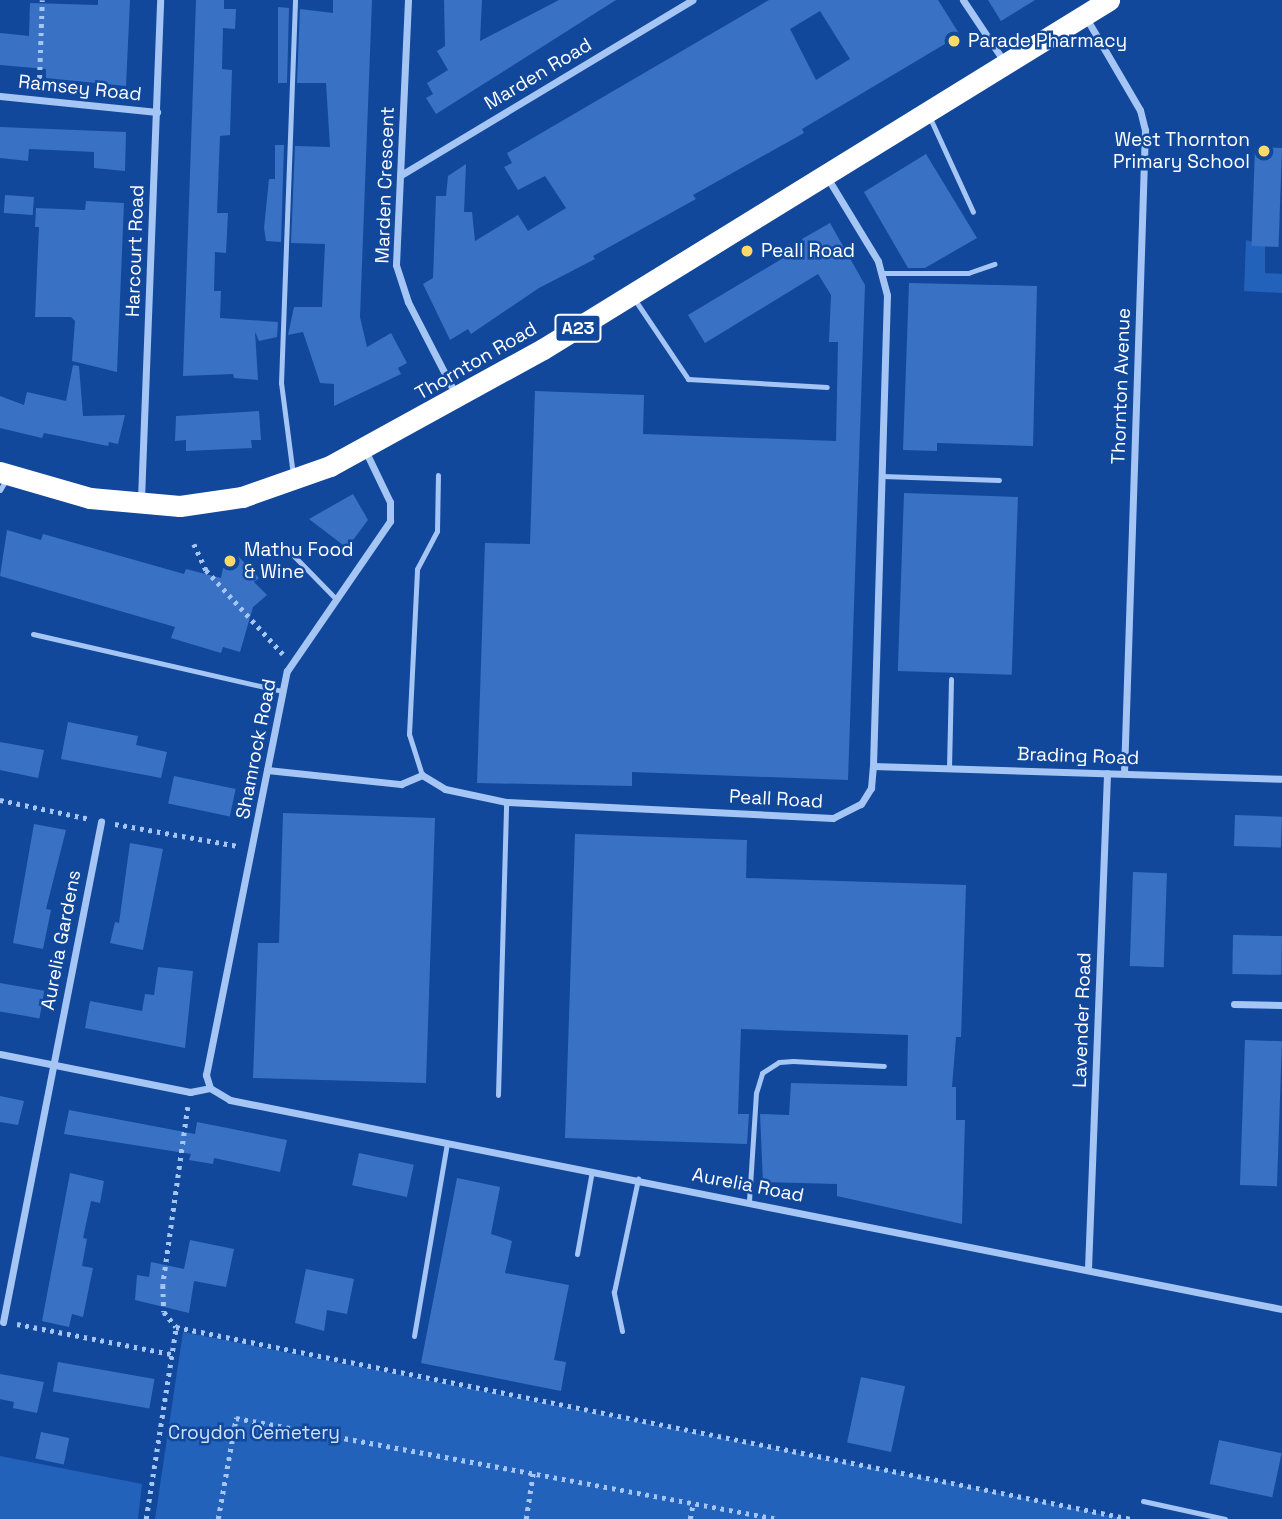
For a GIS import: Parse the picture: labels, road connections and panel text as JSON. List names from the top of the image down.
{
  "streets": {
    "highway": ["A23", "Thornton Road"],
    "street": [
      "Marden Road",
      "Ramsey Road",
      "Marden Crescent",
      "Harcourt Road",
      "Thornton Avenue",
      "Shamrock Road",
      "Brading Road",
      "Peall Road",
      "Aurelia Gardens",
      "Lavender Road",
      "Aurelia Road"
    ]
  },
  "crossings": [
    ["Marden Road", "Marden Crescent"],
    ["Ramsey Road", "Harcourt Road"],
    ["Marden Crescent", "Thornton Road"],
    ["Harcourt Road", "Thornton Road"],
    ["Thornton Road", "Thornton Avenue"],
    ["Thornton Road", "Shamrock Road"],
    ["Thornton Road", "Peall Road"],
    ["Thornton Avenue", "Brading Road"],
    ["Shamrock Road", "Aurelia Road"],
    ["Brading Road", "Peall Road"],
    ["Brading Road", "Lavender Road"],
    ["Lavender Road", "Aurelia Road"]
  ],
  "parks": ["Croydon Cemetery"],
  "places": [
    "Parade Pharmacy",
    "West Thornton Primary School",
    "Peall Road",
    "Mathu Food & Wine"
  ]
}
